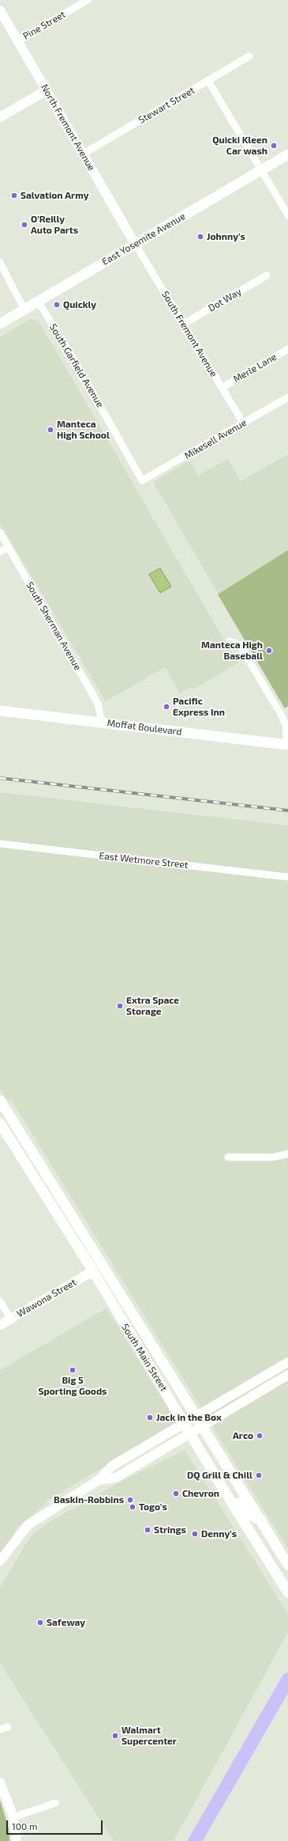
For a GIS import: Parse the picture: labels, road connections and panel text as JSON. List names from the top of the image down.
{
  "streets": {
    "main road": ["East Yosemite Avenue", "Moffat Boulevard", "South Main Street"],
    "street": [
      "Pine Street",
      "Stewart Street",
      "North Fremont Avenue",
      "Dot Way",
      "South Fremont Avenue",
      "South Garfield Avenue",
      "Merle Lane",
      "Mikesell Avenue",
      "South Sherman Avenue",
      "East Wetmore Street",
      "Wawona Street"
    ]
  },
  "crossings": [
    ["Pine Street", "North Fremont Avenue"],
    ["Stewart Street", "North Fremont Avenue"],
    ["North Fremont Avenue", "East Yosemite Avenue"],
    ["North Fremont Avenue", "South Fremont Avenue"],
    ["East Yosemite Avenue", "South Fremont Avenue"],
    ["East Yosemite Avenue", "South Garfield Avenue"],
    ["Dot Way", "South Fremont Avenue"],
    ["South Fremont Avenue", "Merle Lane"],
    ["South Fremont Avenue", "Mikesell Avenue"],
    ["South Garfield Avenue", "Mikesell Avenue"],
    ["South Sherman Avenue", "Moffat Boulevard"],
    ["Wawona Street", "South Main Street"]
  ],
  "places": [
    "Quicki Kleen Car wash",
    "Salvation Army",
    "O'Reilly Auto Parts",
    "Johnny's",
    "Quickly",
    "Manteca High School",
    "Manteca High Baseball",
    "Pacific Express Inn",
    "Extra Space Storage",
    "Big 5 Sporting Goods",
    "Jack in the Box",
    "Arco",
    "DQ Grill & Chill",
    "Chevron",
    "Baskin-Robbins",
    "Togo's",
    "Strings",
    "Denny's",
    "Safeway",
    "Walmart Supercenter"
  ],
  "scale_bar": "100 m"
}
